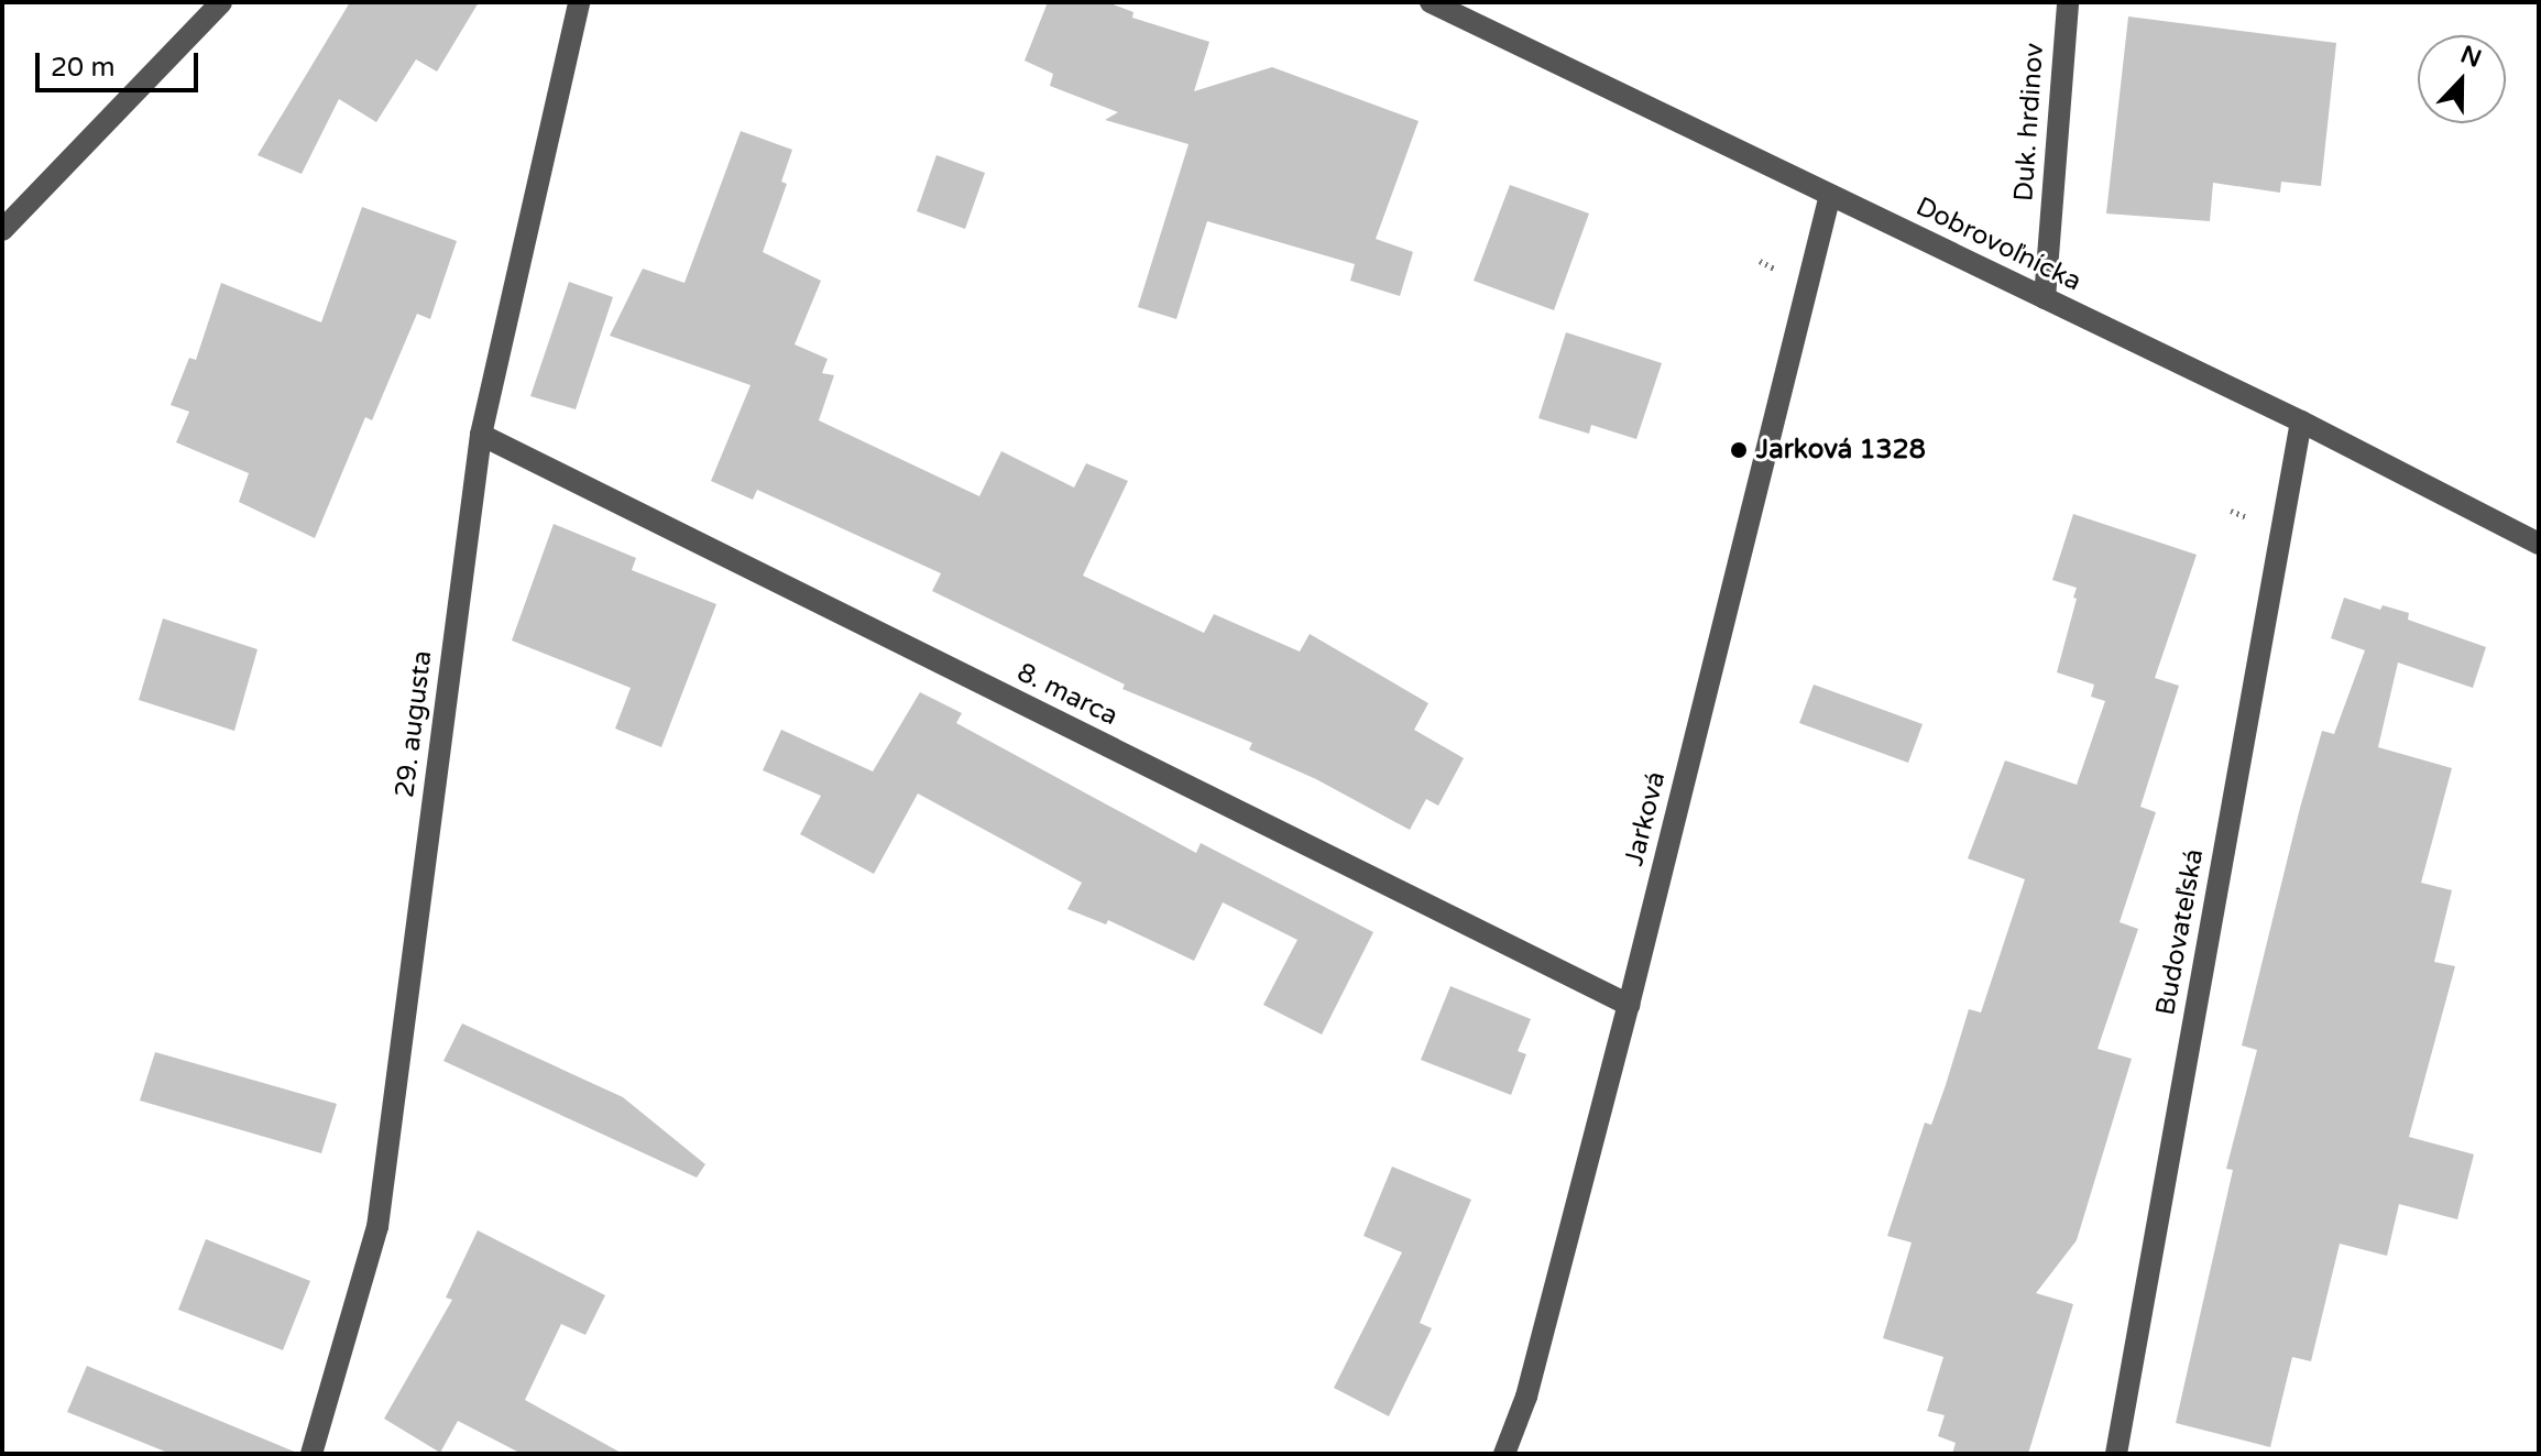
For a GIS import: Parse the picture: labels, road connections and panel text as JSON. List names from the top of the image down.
{
  "streets": {
    "street": [
      "Duk. hrdinov",
      "Dobrovoľnícka",
      "8. marca",
      "29. augusta",
      "Jarková",
      "Budovateľská"
    ]
  },
  "crossings": [
    ["Duk. hrdinov", "Dobrovoľnícka"],
    ["Dobrovoľnícka", "Jarková"],
    ["Dobrovoľnícka", "Budovateľská"],
    ["8. marca", "29. augusta"],
    ["8. marca", "Jarková"]
  ],
  "places": ["Jarková 1328"],
  "scale_bar": "20 m",
  "north": "top"
}
